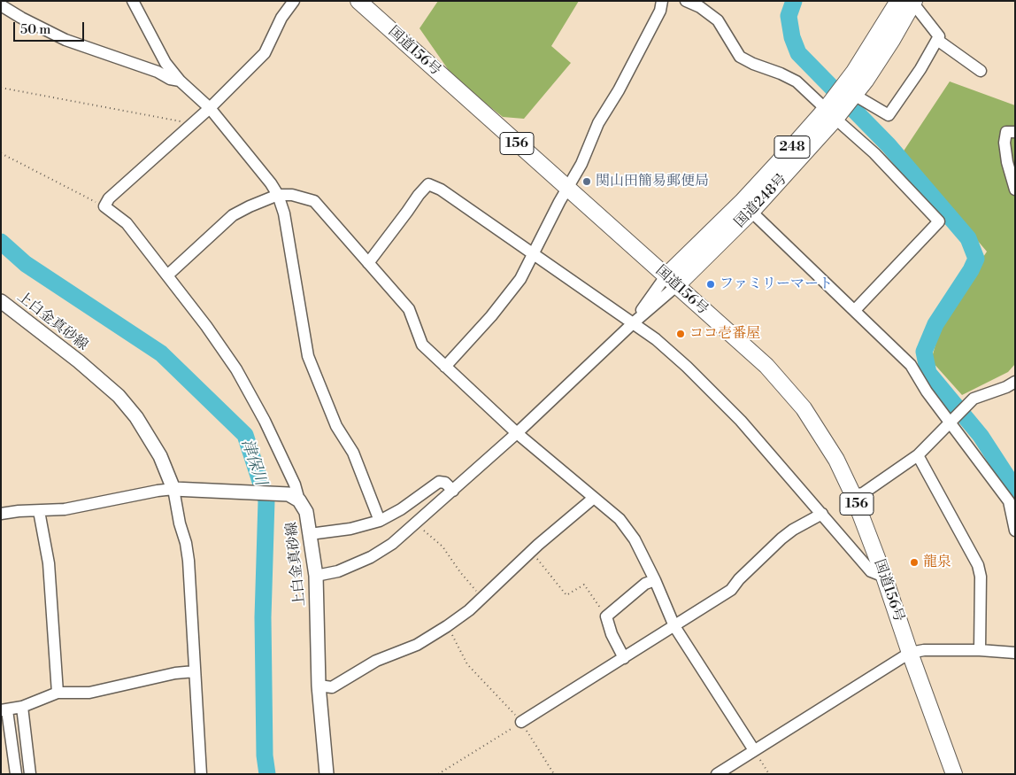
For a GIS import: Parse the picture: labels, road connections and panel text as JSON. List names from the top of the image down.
{
  "streets": {
    "highway": [
      "国道156号",
      "156",
      "248",
      "国道248号"
    ],
    "main road": ["上白金真砂線"]
  },
  "crossings": [
    ["国道156号", "国道248号"]
  ],
  "water": ["津保川"],
  "places": [
    "関山田簡易郵便局",
    "ファミリーマート",
    "ココ壱番屋",
    "龍泉"
  ],
  "scale_bar": "50 m"
}
